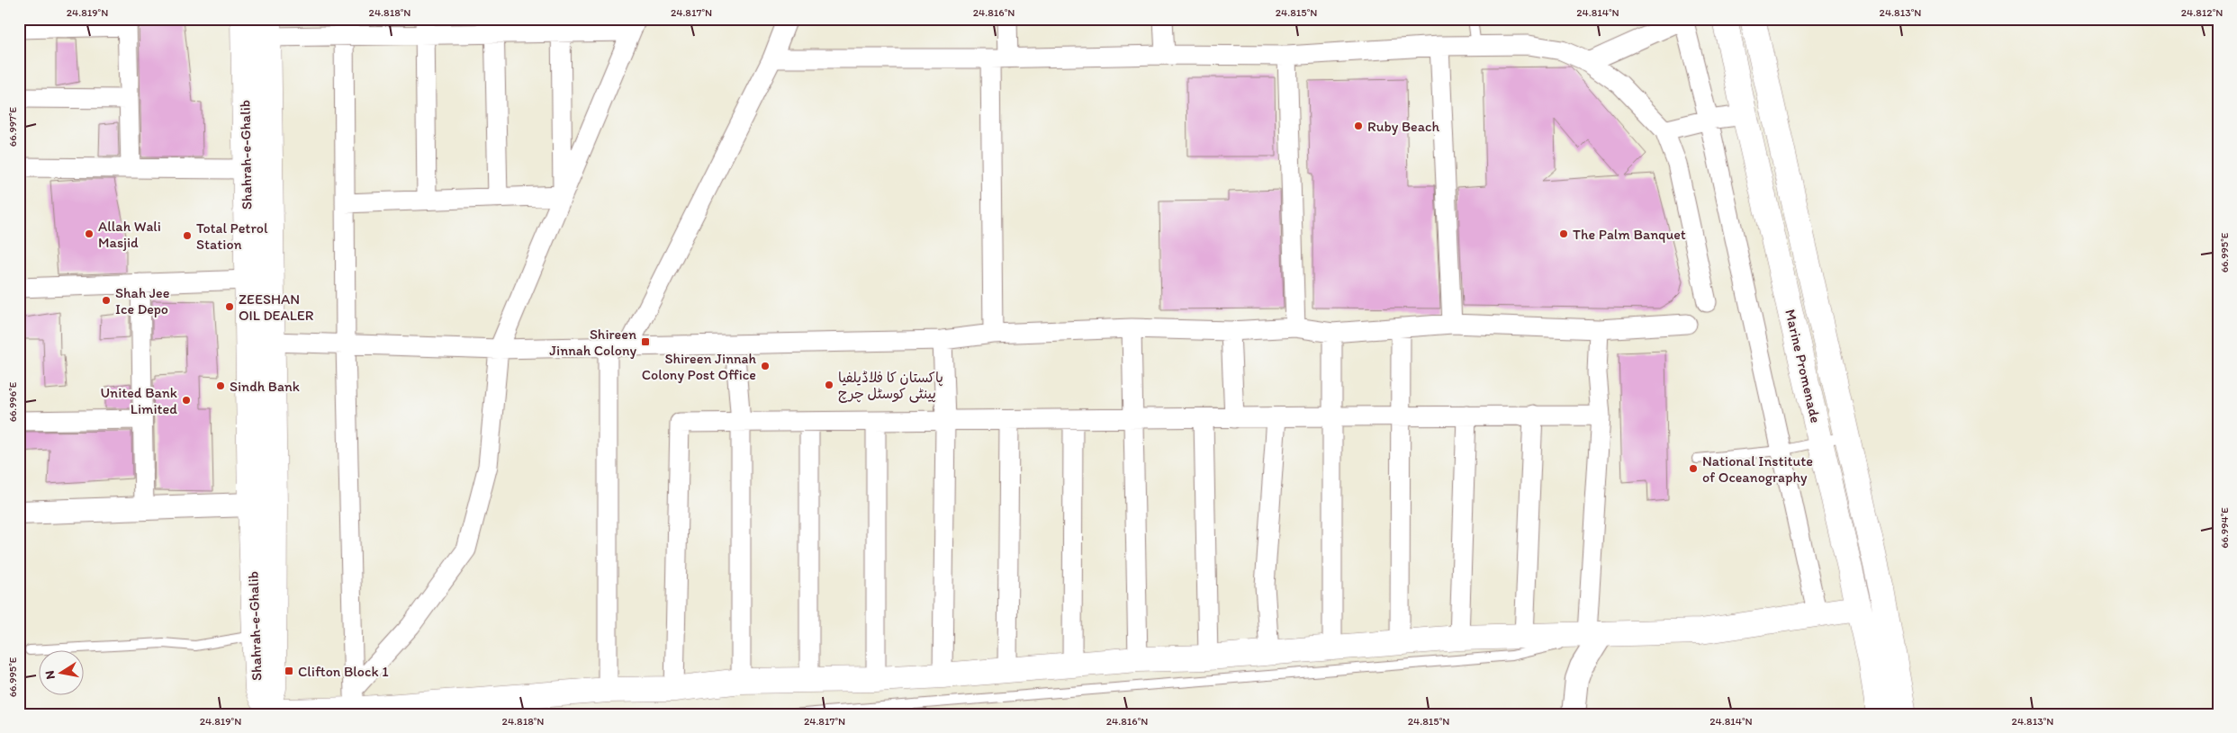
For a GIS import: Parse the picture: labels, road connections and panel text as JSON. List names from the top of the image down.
{
  "streets": {
    "main road": ["Shahrah-e-Ghalib", "Marine Promenade"]
  },
  "places": {
    "other": [
      "Ruby Beach",
      "Allah Wali Masjid",
      "The Palm Banquet",
      "Total Petrol Station",
      "Shah Jee Ice Depo",
      "ZEESHAN OIL DEALER",
      "Shireen Jinnah Colony Post Office",
      "پاکستان کا فلاڈیلفیا پینٹی کوسٹل چرچ",
      "Sindh Bank",
      "United Bank Limited",
      "National Institute of Oceanography"
    ],
    "transit": ["Shireen Jinnah Colony", "Clifton Block 1"]
  },
  "north": "left",
  "coordinates": [
    "24.819°N",
    "24.818°N",
    "24.817°N",
    "24.816°N",
    "24.815°N",
    "24.814°N",
    "24.813°N",
    "24.812°N",
    "66.997°E",
    "66.995°E",
    "66.996°E",
    "66.994°E"
  ]
}
